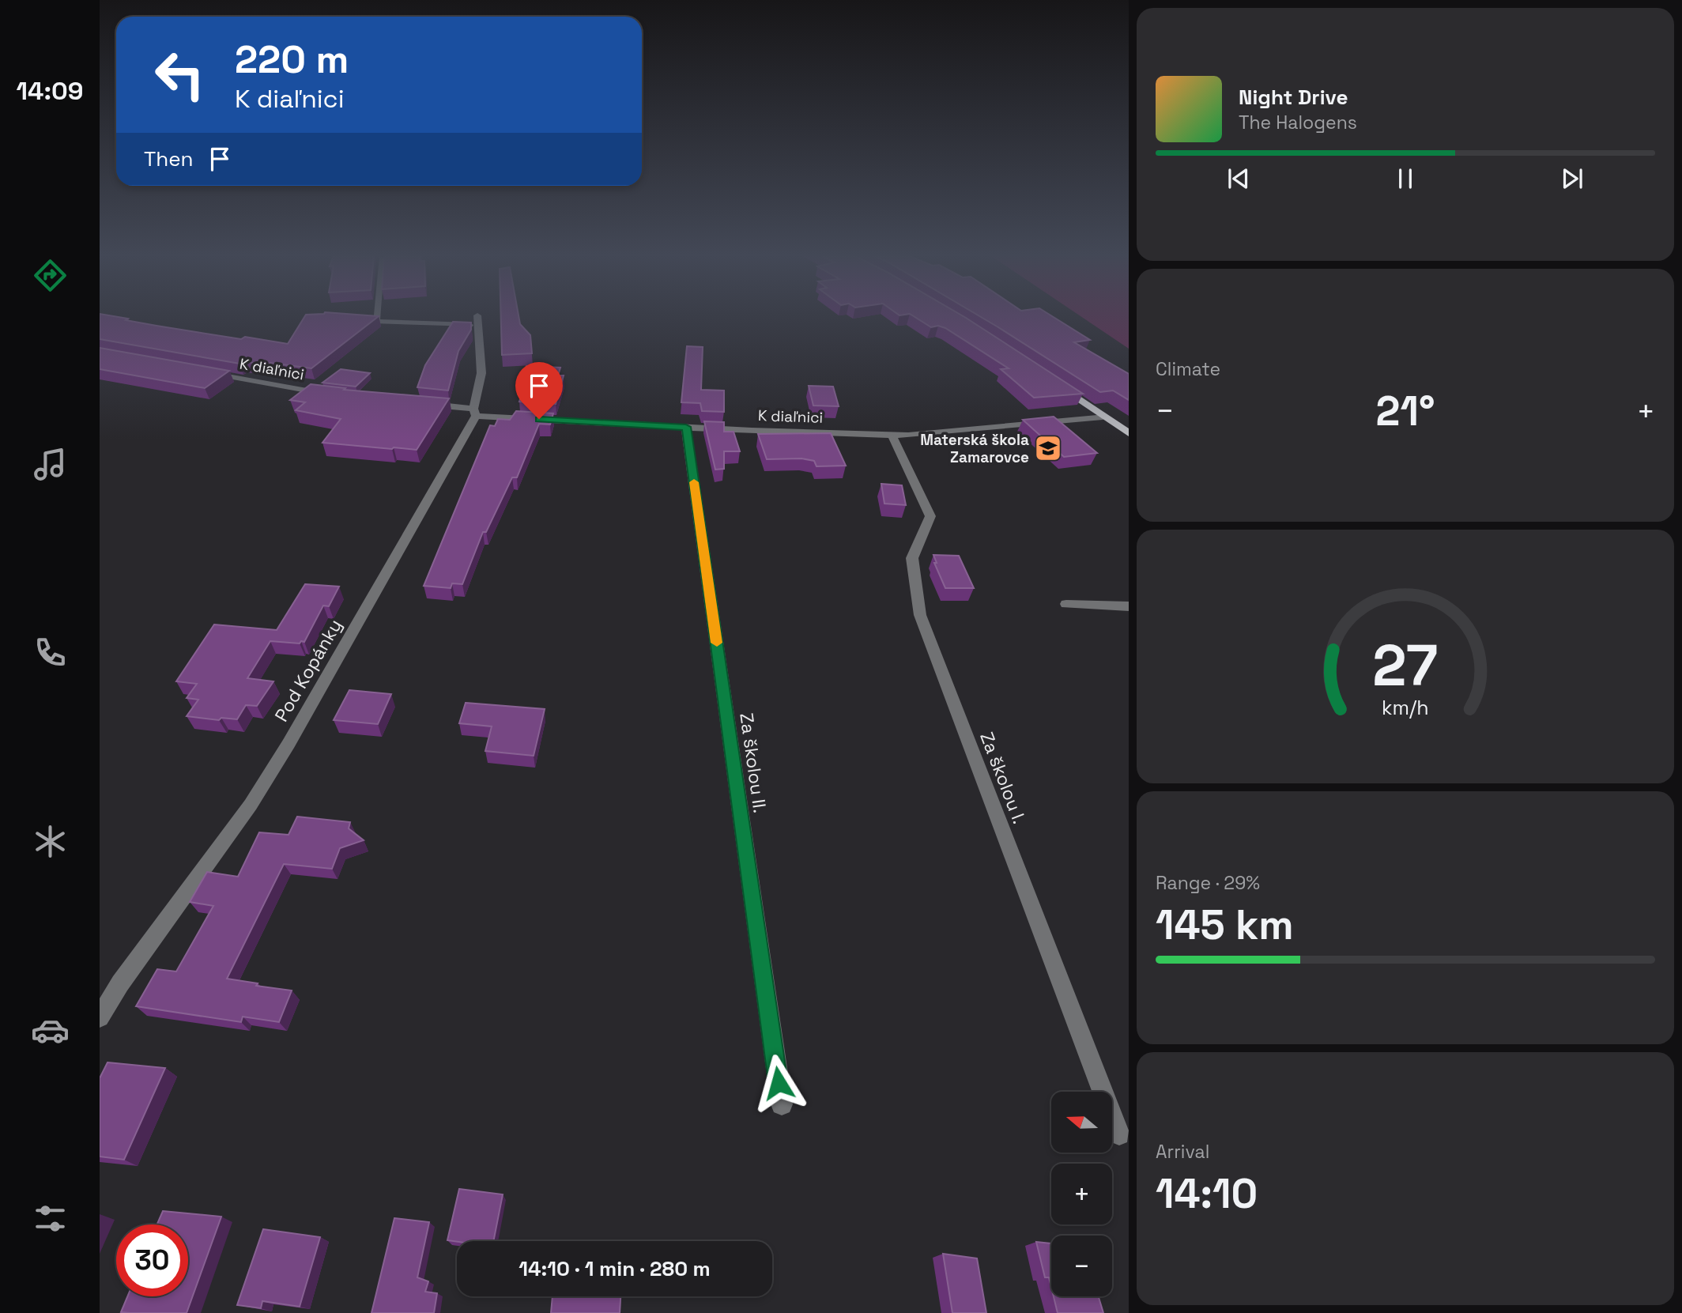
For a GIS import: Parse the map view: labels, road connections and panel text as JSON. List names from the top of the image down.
{
  "streets": {
    "street": [
      "K diaľnici",
      "Pod Kopánky",
      "Za školou II.",
      "Za školou I."
    ]
  },
  "crossings": [
    ["K diaľnici", "Pod Kopánky"],
    ["K diaľnici", "Za školou II."],
    ["K diaľnici", "Za školou I."]
  ],
  "places": {
    "school or university": ["Materská škola Zamarovce"]
  },
  "north": "left",
  "page": {
    "tabs": "14:09",
    "turn": ["220 m", "K diaľnici"],
    "song": ["Night Drive", "The Halogens"],
    "then": "Then",
    "tile": [
      "Climate",
      ["Range · 29%", "145 km"],
      ["Arrival", "14:10"]
    ],
    "heat": ["−", "21°", "+"],
    "map_buttons": ["+", "−"],
    "limit": "30",
    "trip": "14:10 · 1 min · 280 m",
    "gauge": ["27", "km/h"]
  }
}
